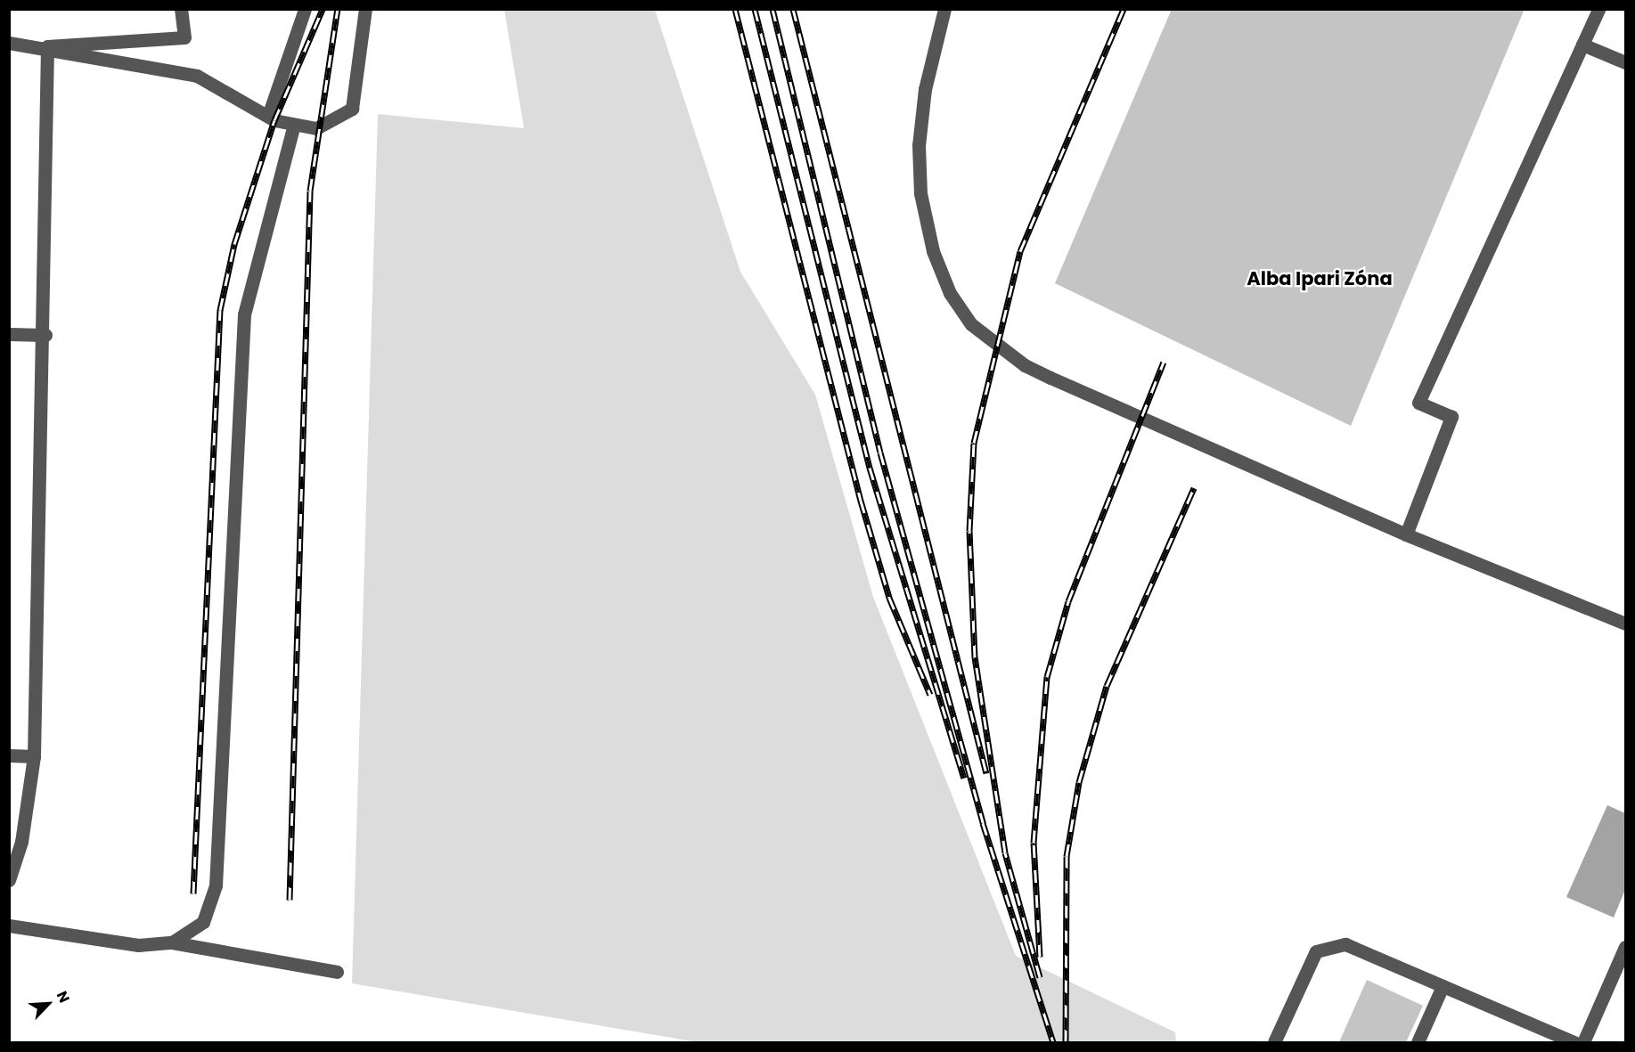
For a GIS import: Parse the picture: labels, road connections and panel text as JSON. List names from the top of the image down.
{
  "districts": ["Alba Ipari Zóna"],
  "north": "top right"
}
